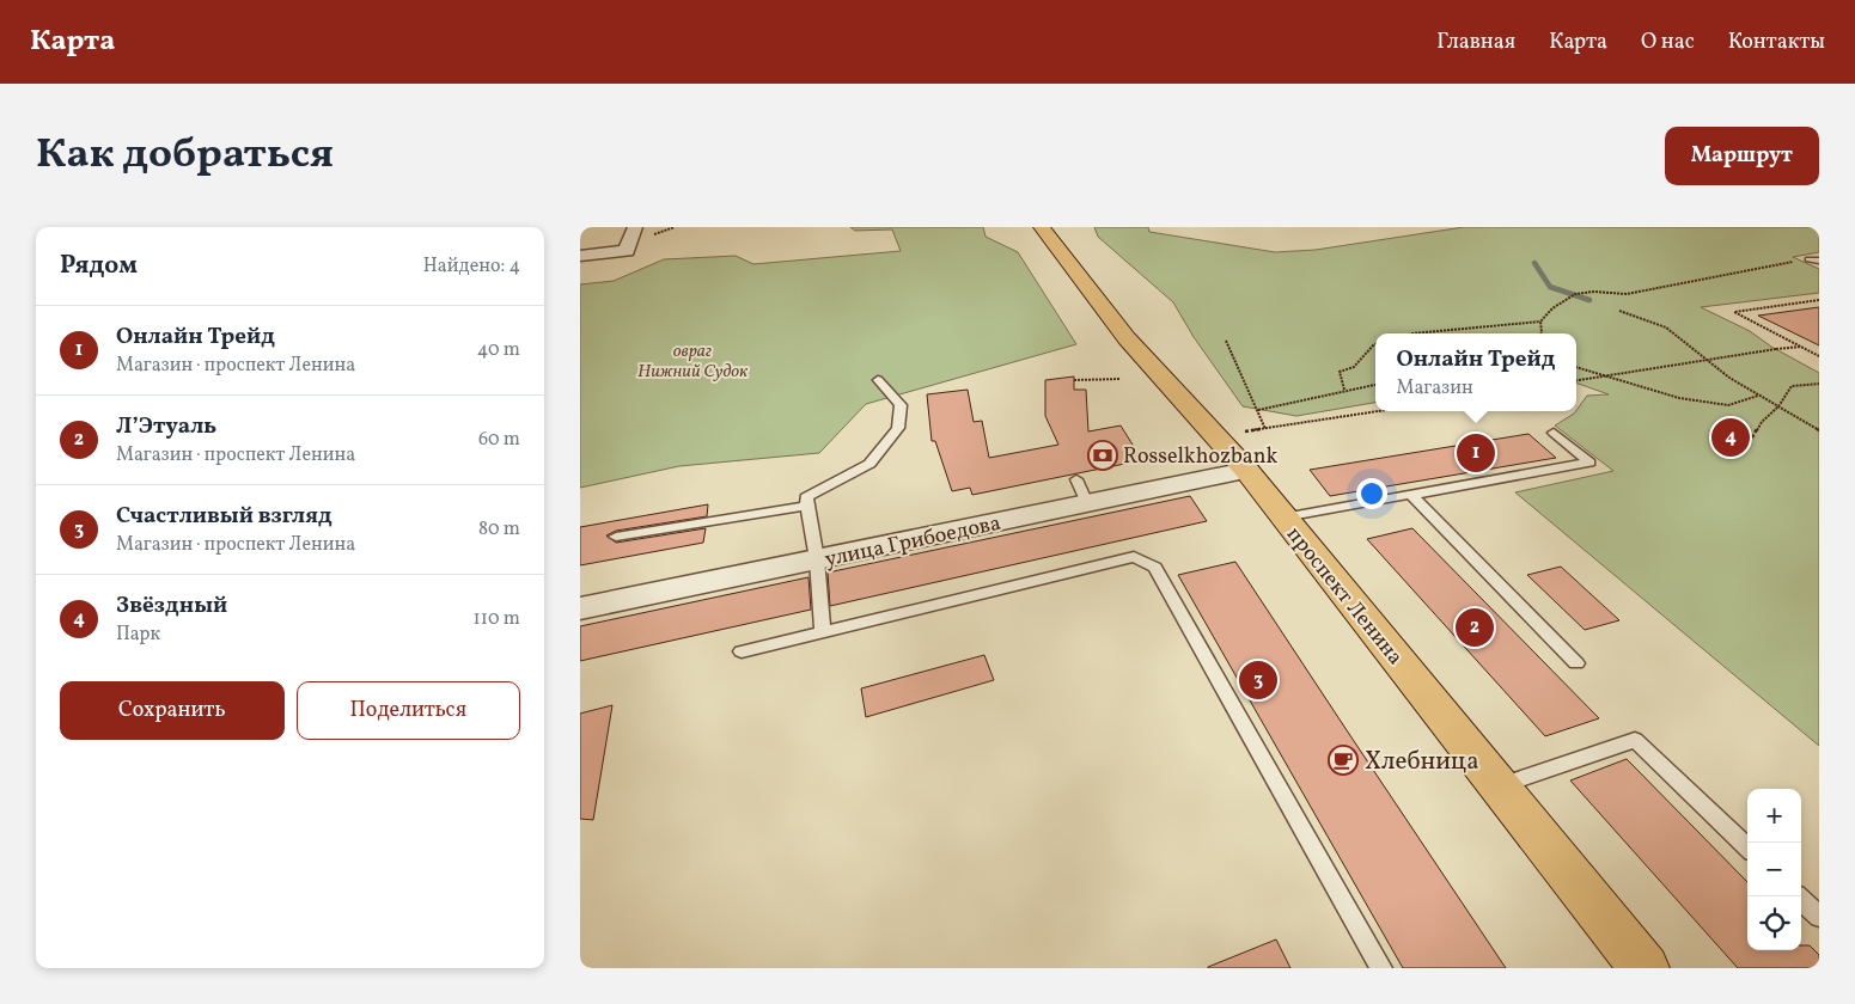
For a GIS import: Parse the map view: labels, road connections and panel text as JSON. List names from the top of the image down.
{
  "streets": {
    "main road": ["проспект Ленина"],
    "street": ["улица Грибоедова"]
  },
  "crossings": [
    ["улица Грибоедова", "проспект Ленина"]
  ],
  "parks": ["овраг Нижний Судок"],
  "places": {
    "bank": ["Rosselkhozbank"],
    "cafe": ["Хлебница"]
  },
  "page": {
    "header": "Карта",
    "nav": [
      "Главная",
      "Карта",
      "О нас",
      "Контакты"
    ],
    "title": "Как добраться",
    "buttons": [
      "Маршрут",
      ["Сохранить", "Поделиться"]
    ],
    "heading": ["Рядом", "Найдено: 4"],
    "list": [
      {
        "mark": "1",
        "name": "Онлайн Трейд",
        "note": "Магазин · проспект Ленина",
        "value": "40 m"
      },
      {
        "mark": "2",
        "name": "Л’Этуаль",
        "note": "Магазин · проспект Ленина",
        "value": "60 m"
      },
      {
        "mark": "3",
        "name": "Счастливый взгляд",
        "note": "Магазин · проспект Ленина",
        "value": "80 m"
      },
      {
        "mark": "4",
        "name": "Звёздный",
        "note": "Парк",
        "value": "110 m"
      }
    ],
    "popup": ["Онлайн Трейд", "Магазин"],
    "pins": [
      "4",
      "1",
      "2",
      "3"
    ],
    "map_buttons": ["+", "−"]
  }
}
